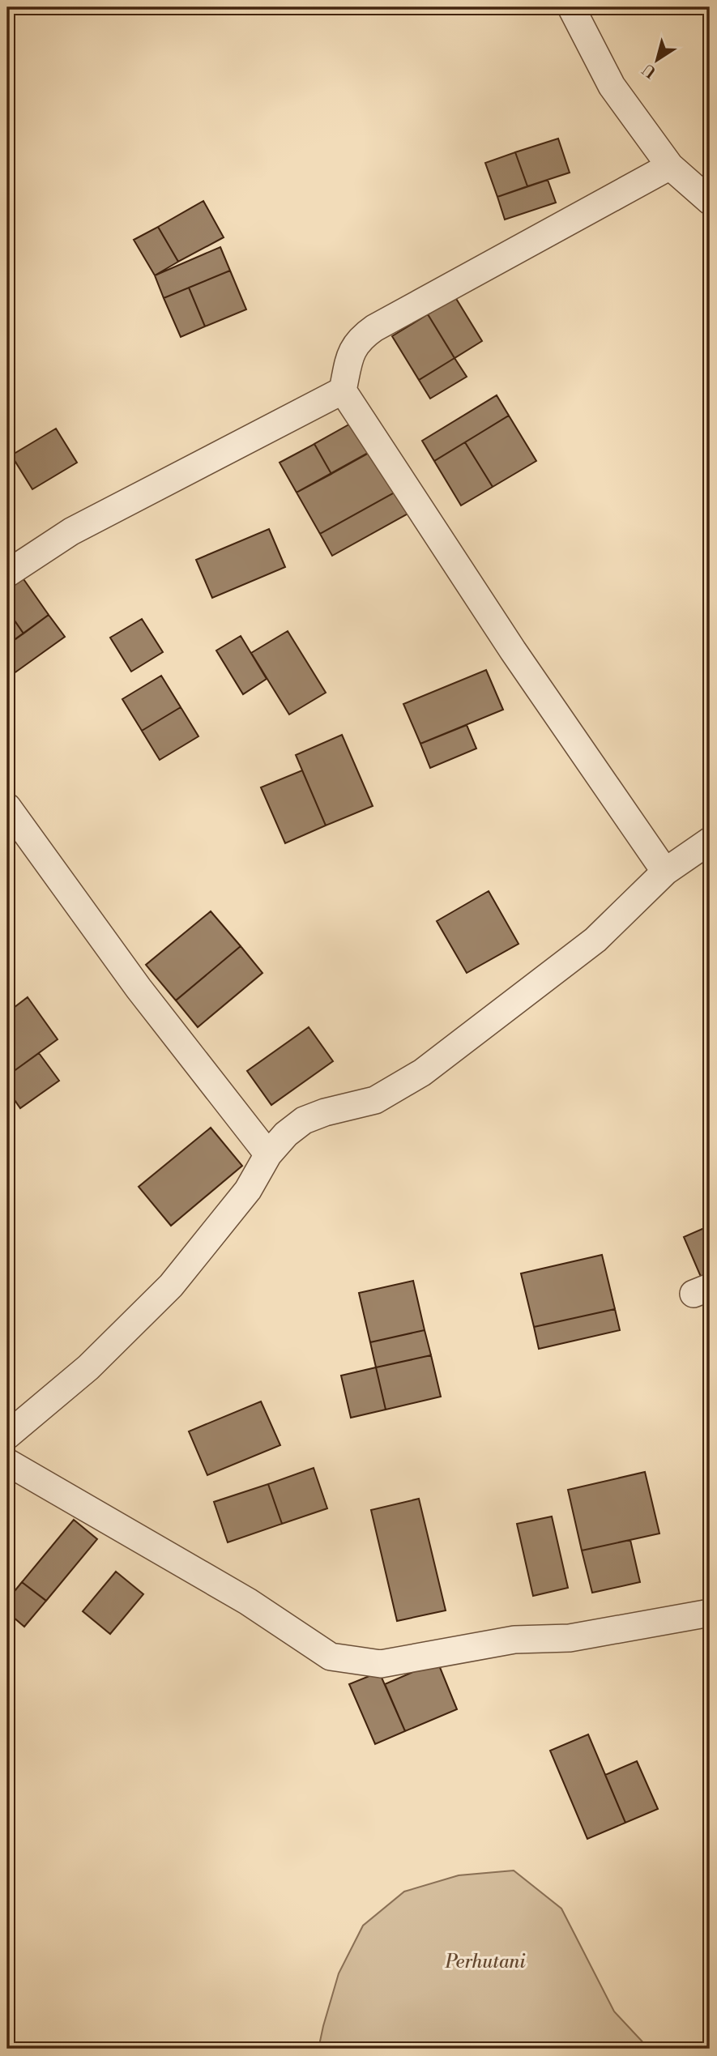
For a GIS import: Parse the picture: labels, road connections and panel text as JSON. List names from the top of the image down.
{
  "parks": ["Perhutani"],
  "north": "bottom left"
}
